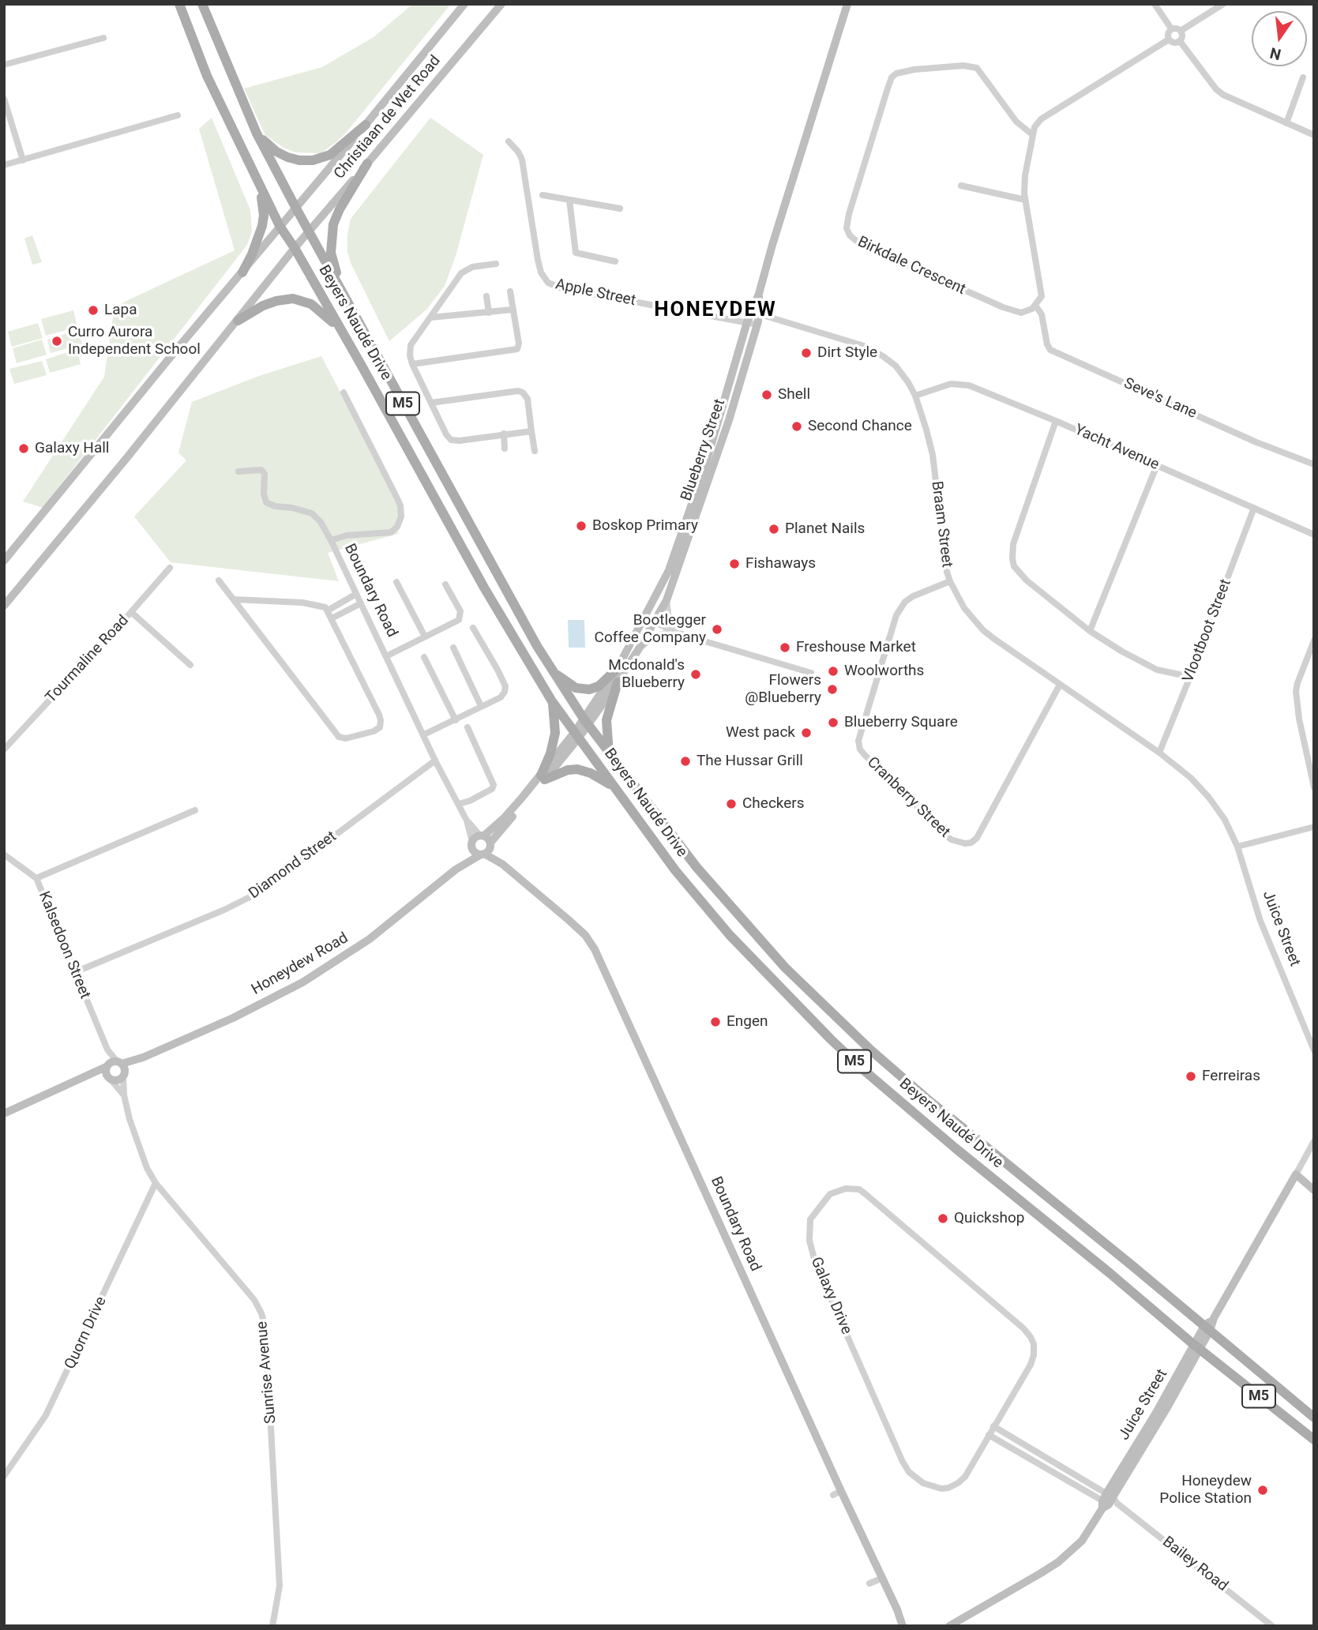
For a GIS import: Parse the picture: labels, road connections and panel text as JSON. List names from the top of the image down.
{
  "streets": {
    "main road": ["Beyers Naudé Drive", "M5"],
    "street": [
      "Christiaan de Wet Road",
      "Birkdale Crescent",
      "Apple Street",
      "Seve's Lane",
      "Yacht Avenue",
      "Blueberry Street",
      "Braam Street",
      "Boundary Road",
      "Vlootboot Street",
      "Tourmaline Road",
      "Cranberry Street",
      "Diamond Street",
      "Juice Street",
      "Kalsedoon Street",
      "Honeydew Road",
      "Galaxy Drive",
      "Quorn Drive",
      "Sunrise Avenue",
      "Bailey Road"
    ]
  },
  "crossings": [
    ["Christiaan de Wet Road", "Beyers Naudé Drive"],
    ["Birkdale Crescent", "Seve's Lane"],
    ["Apple Street", "Blueberry Street"],
    ["Beyers Naudé Drive", "Blueberry Street"],
    ["Beyers Naudé Drive", "Juice Street"],
    ["Yacht Avenue", "Braam Street"],
    ["Yacht Avenue", "Vlootboot Street"],
    ["Blueberry Street", "Braam Street"],
    ["Braam Street", "Vlootboot Street"],
    ["Braam Street", "Cranberry Street"],
    ["Braam Street", "Juice Street"],
    ["Boundary Road", "Diamond Street"],
    ["Boundary Road", "Honeydew Road"],
    ["Diamond Street", "Kalsedoon Street"],
    ["Juice Street", "Bailey Road"],
    ["Kalsedoon Street", "Honeydew Road"],
    ["Kalsedoon Street", "Sunrise Avenue"],
    ["Honeydew Road", "Sunrise Avenue"],
    ["Quorn Drive", "Sunrise Avenue"]
  ],
  "districts": ["HONEYDEW"],
  "places": [
    "Lapa",
    "Curro Aurora Independent School",
    "Dirt Style",
    "Shell",
    "Second Chance",
    "Galaxy Hall",
    "Boskop Primary",
    "Planet Nails",
    "Fishaways",
    "Bootlegger Coffee Company",
    "Freshouse Market",
    "Woolworths",
    "Mcdonald's Blueberry",
    "Flowers @Blueberry",
    "Blueberry Square",
    "West pack",
    "The Hussar Grill",
    "Checkers",
    "Engen",
    "Ferreiras",
    "Quickshop",
    "Honeydew Police Station"
  ],
  "north": "bottom"
}
